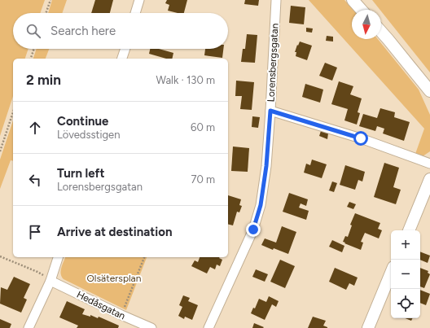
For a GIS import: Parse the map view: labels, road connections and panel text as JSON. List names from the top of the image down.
{
  "streets": {
    "street": ["Lorensbergsgatan", "Hedåsgatan"]
  },
  "parks": ["Olsätersplan"],
  "north": "bottom",
  "page": {
    "search": "Search here",
    "heading": ["2 min", "Walk · 130 m"],
    "list": [
      ["Continue", "Lövedsstigen", "60 m"],
      ["Turn left", "Lorensbergsgatan", "70 m"],
      "Arrive at destination"
    ],
    "map_buttons": ["+", "−"]
  }
}
